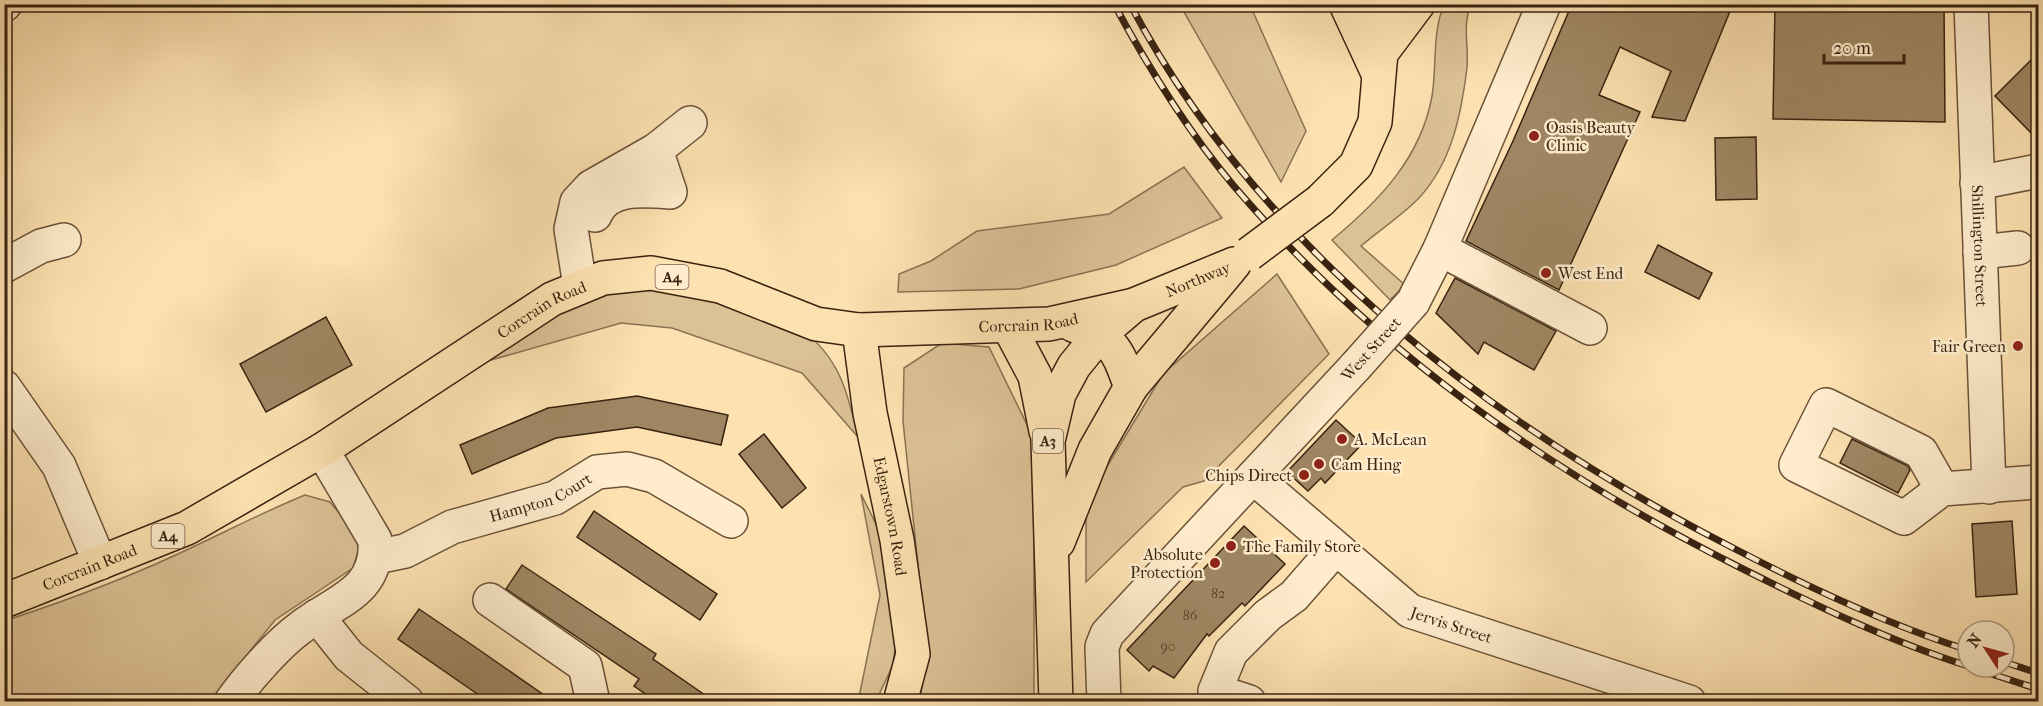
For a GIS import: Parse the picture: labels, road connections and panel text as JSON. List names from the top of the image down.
{
  "streets": {
    "main road": [
      "A4",
      "Northway",
      "Corcrain Road",
      "A3",
      "Edgarstown Road"
    ],
    "street": [
      "Shillington Street",
      "West Street",
      "Hampton Court",
      "Jervis Street"
    ]
  },
  "crossings": [
    ["Northway", "Corcrain Road"],
    ["Corcrain Road", "Edgarstown Road"],
    ["West Street", "Jervis Street"]
  ],
  "places": [
    "Oasis Beauty Clinic",
    "West End",
    "Fair Green",
    "A. McLean",
    "Cam Hing",
    "Chips Direct",
    "The Family Store",
    "Absolute Protection"
  ],
  "house_numbers": ["82", "86", "90"],
  "scale_bar": "20 m",
  "north": "top left"
}
